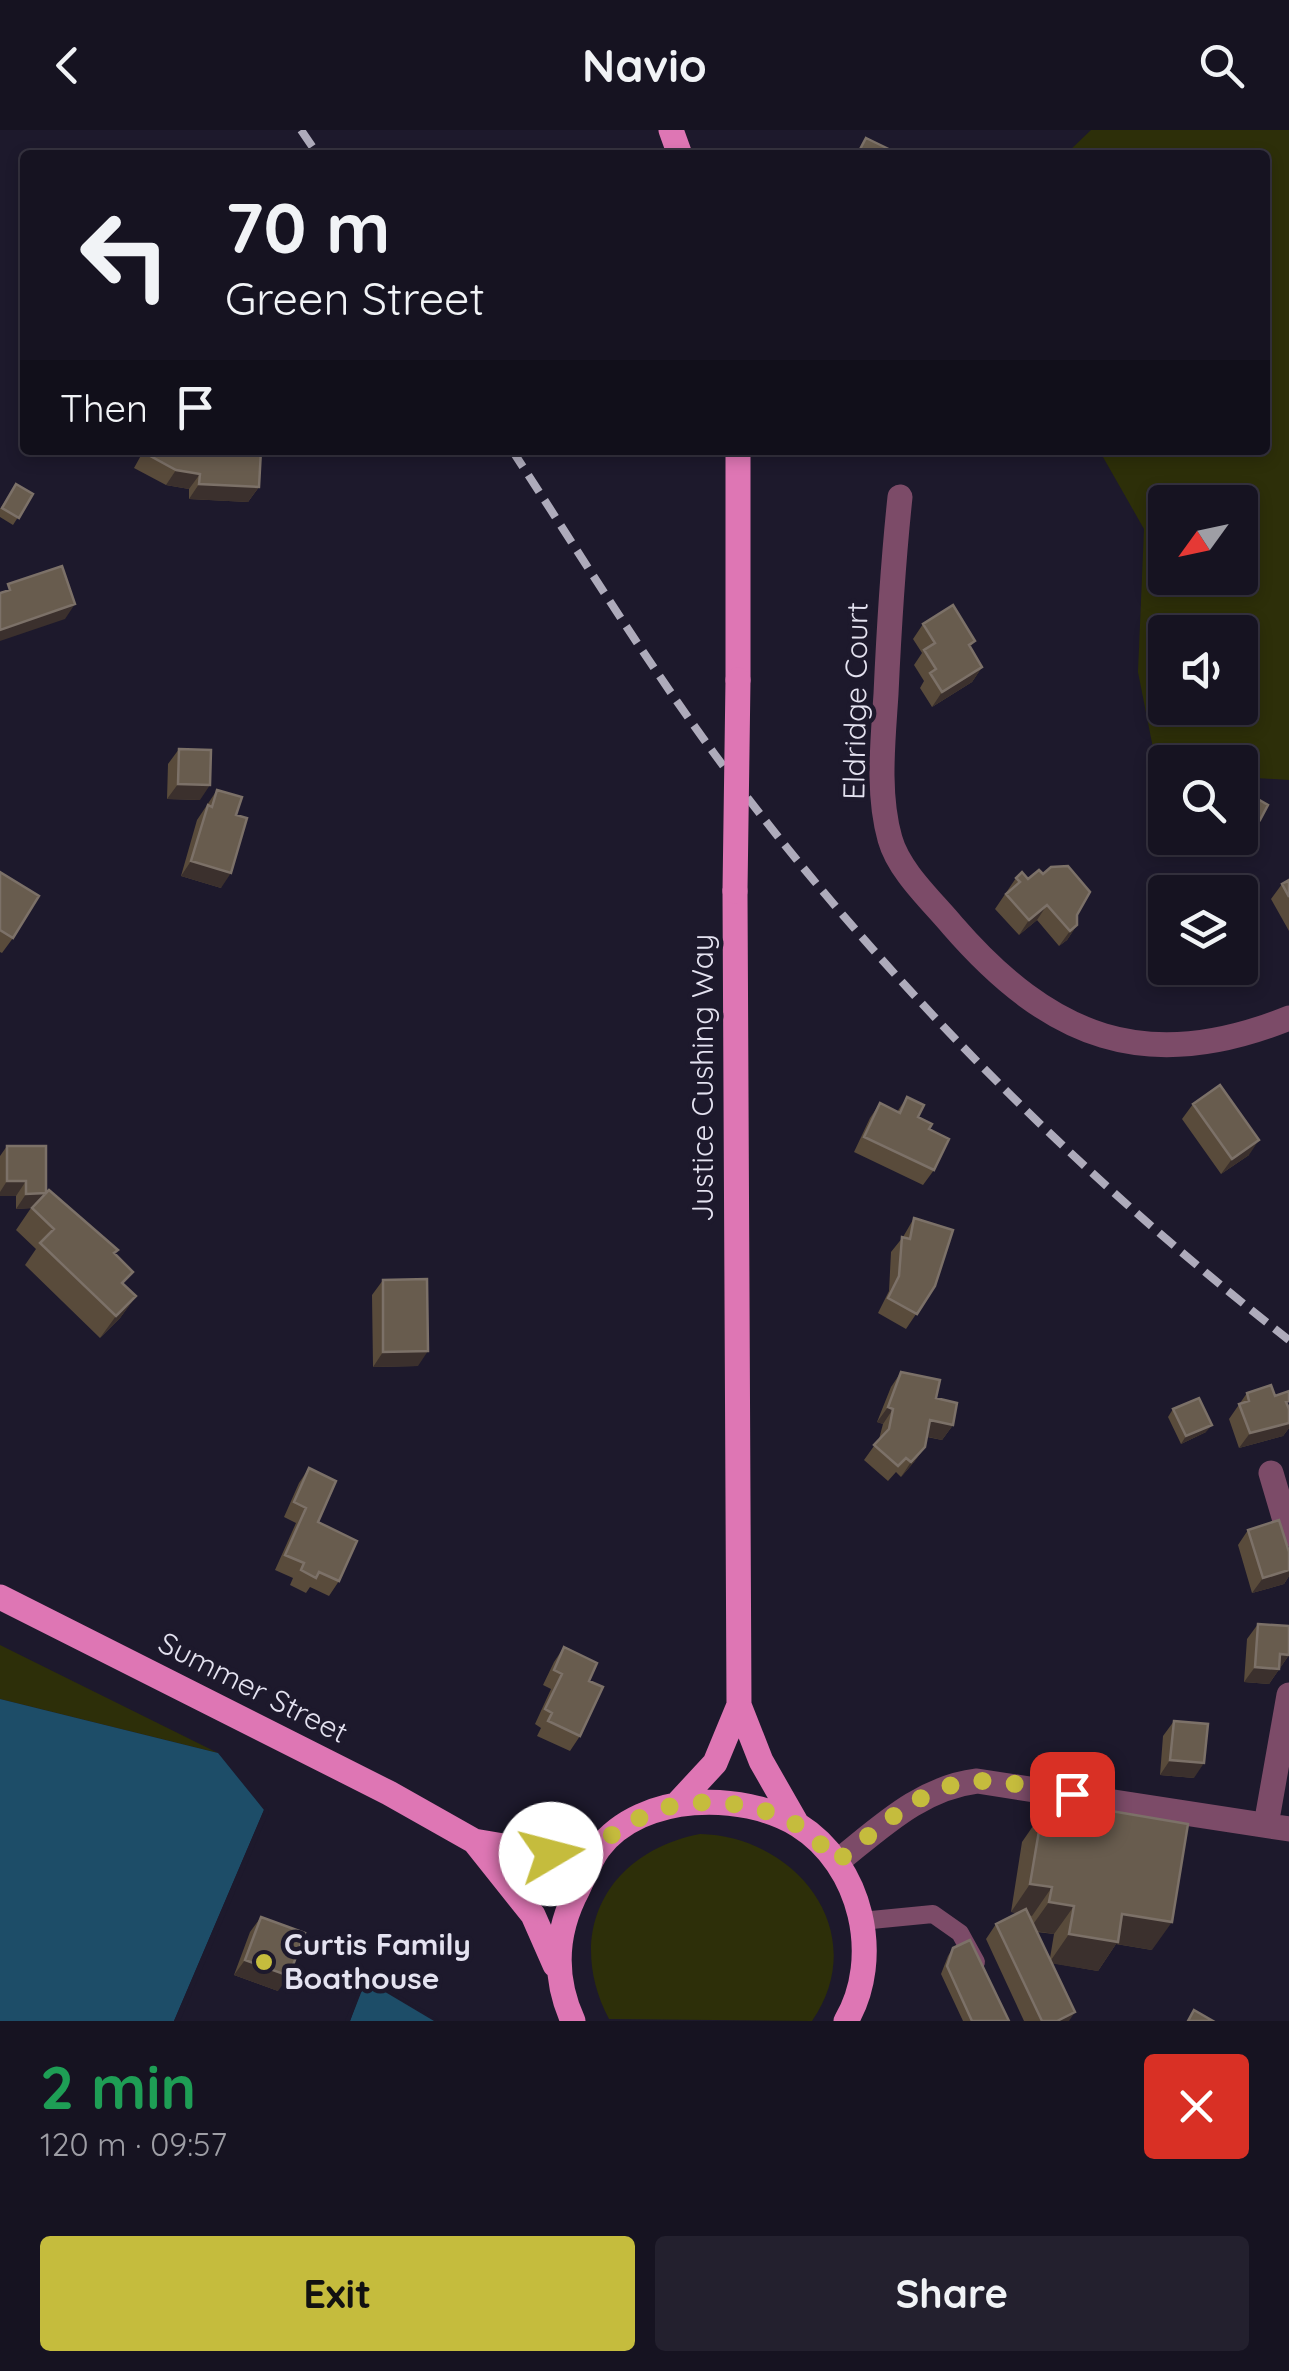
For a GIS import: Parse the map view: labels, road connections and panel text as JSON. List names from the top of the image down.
{
  "streets": {
    "main road": ["Justice Cushing Way", "Summer Street"],
    "street": ["Eldridge Court"]
  },
  "places": ["Curtis Family Boathouse"],
  "north": "bottom left",
  "page": {
    "header": "Navio",
    "turn": ["70 m", "Green Street"],
    "then": "Then",
    "heading": ["2 min", "120 m · 09:57"],
    "buttons": ["Exit", "Share"]
  }
}
